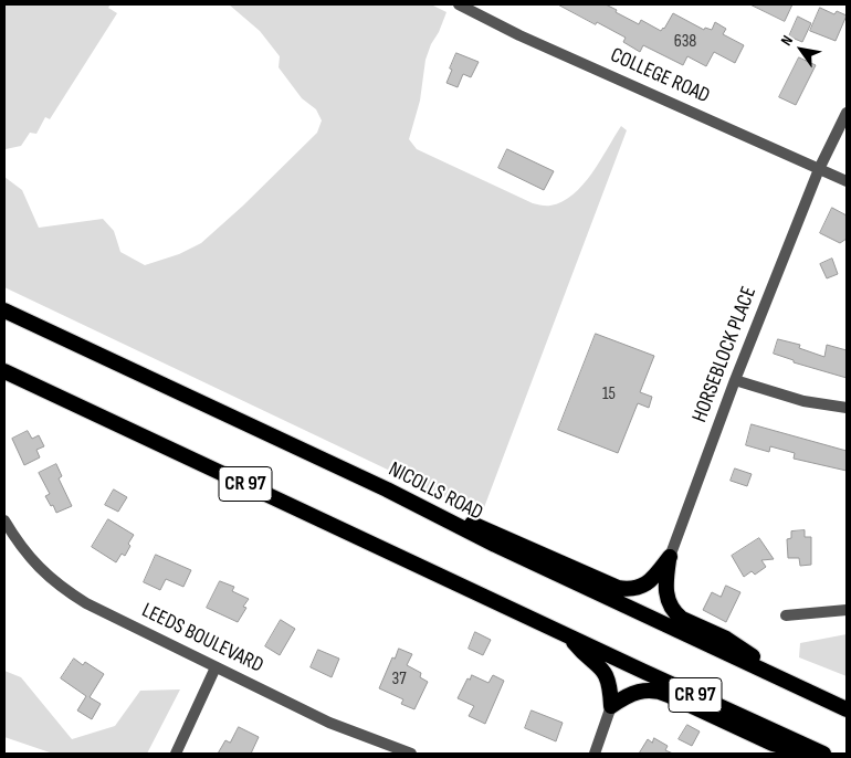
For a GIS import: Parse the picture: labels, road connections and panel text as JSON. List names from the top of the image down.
{
  "streets": {
    "highway": ["CR 97", "NICOLLS ROAD"],
    "street": ["COLLEGE ROAD", "HORSEBLOCK PLACE", "LEEDS BOULEVARD"]
  },
  "crossings": [
    ["COLLEGE ROAD", "HORSEBLOCK PLACE"]
  ],
  "house_numbers": ["638", "15", "37"],
  "north": "top left"
}
